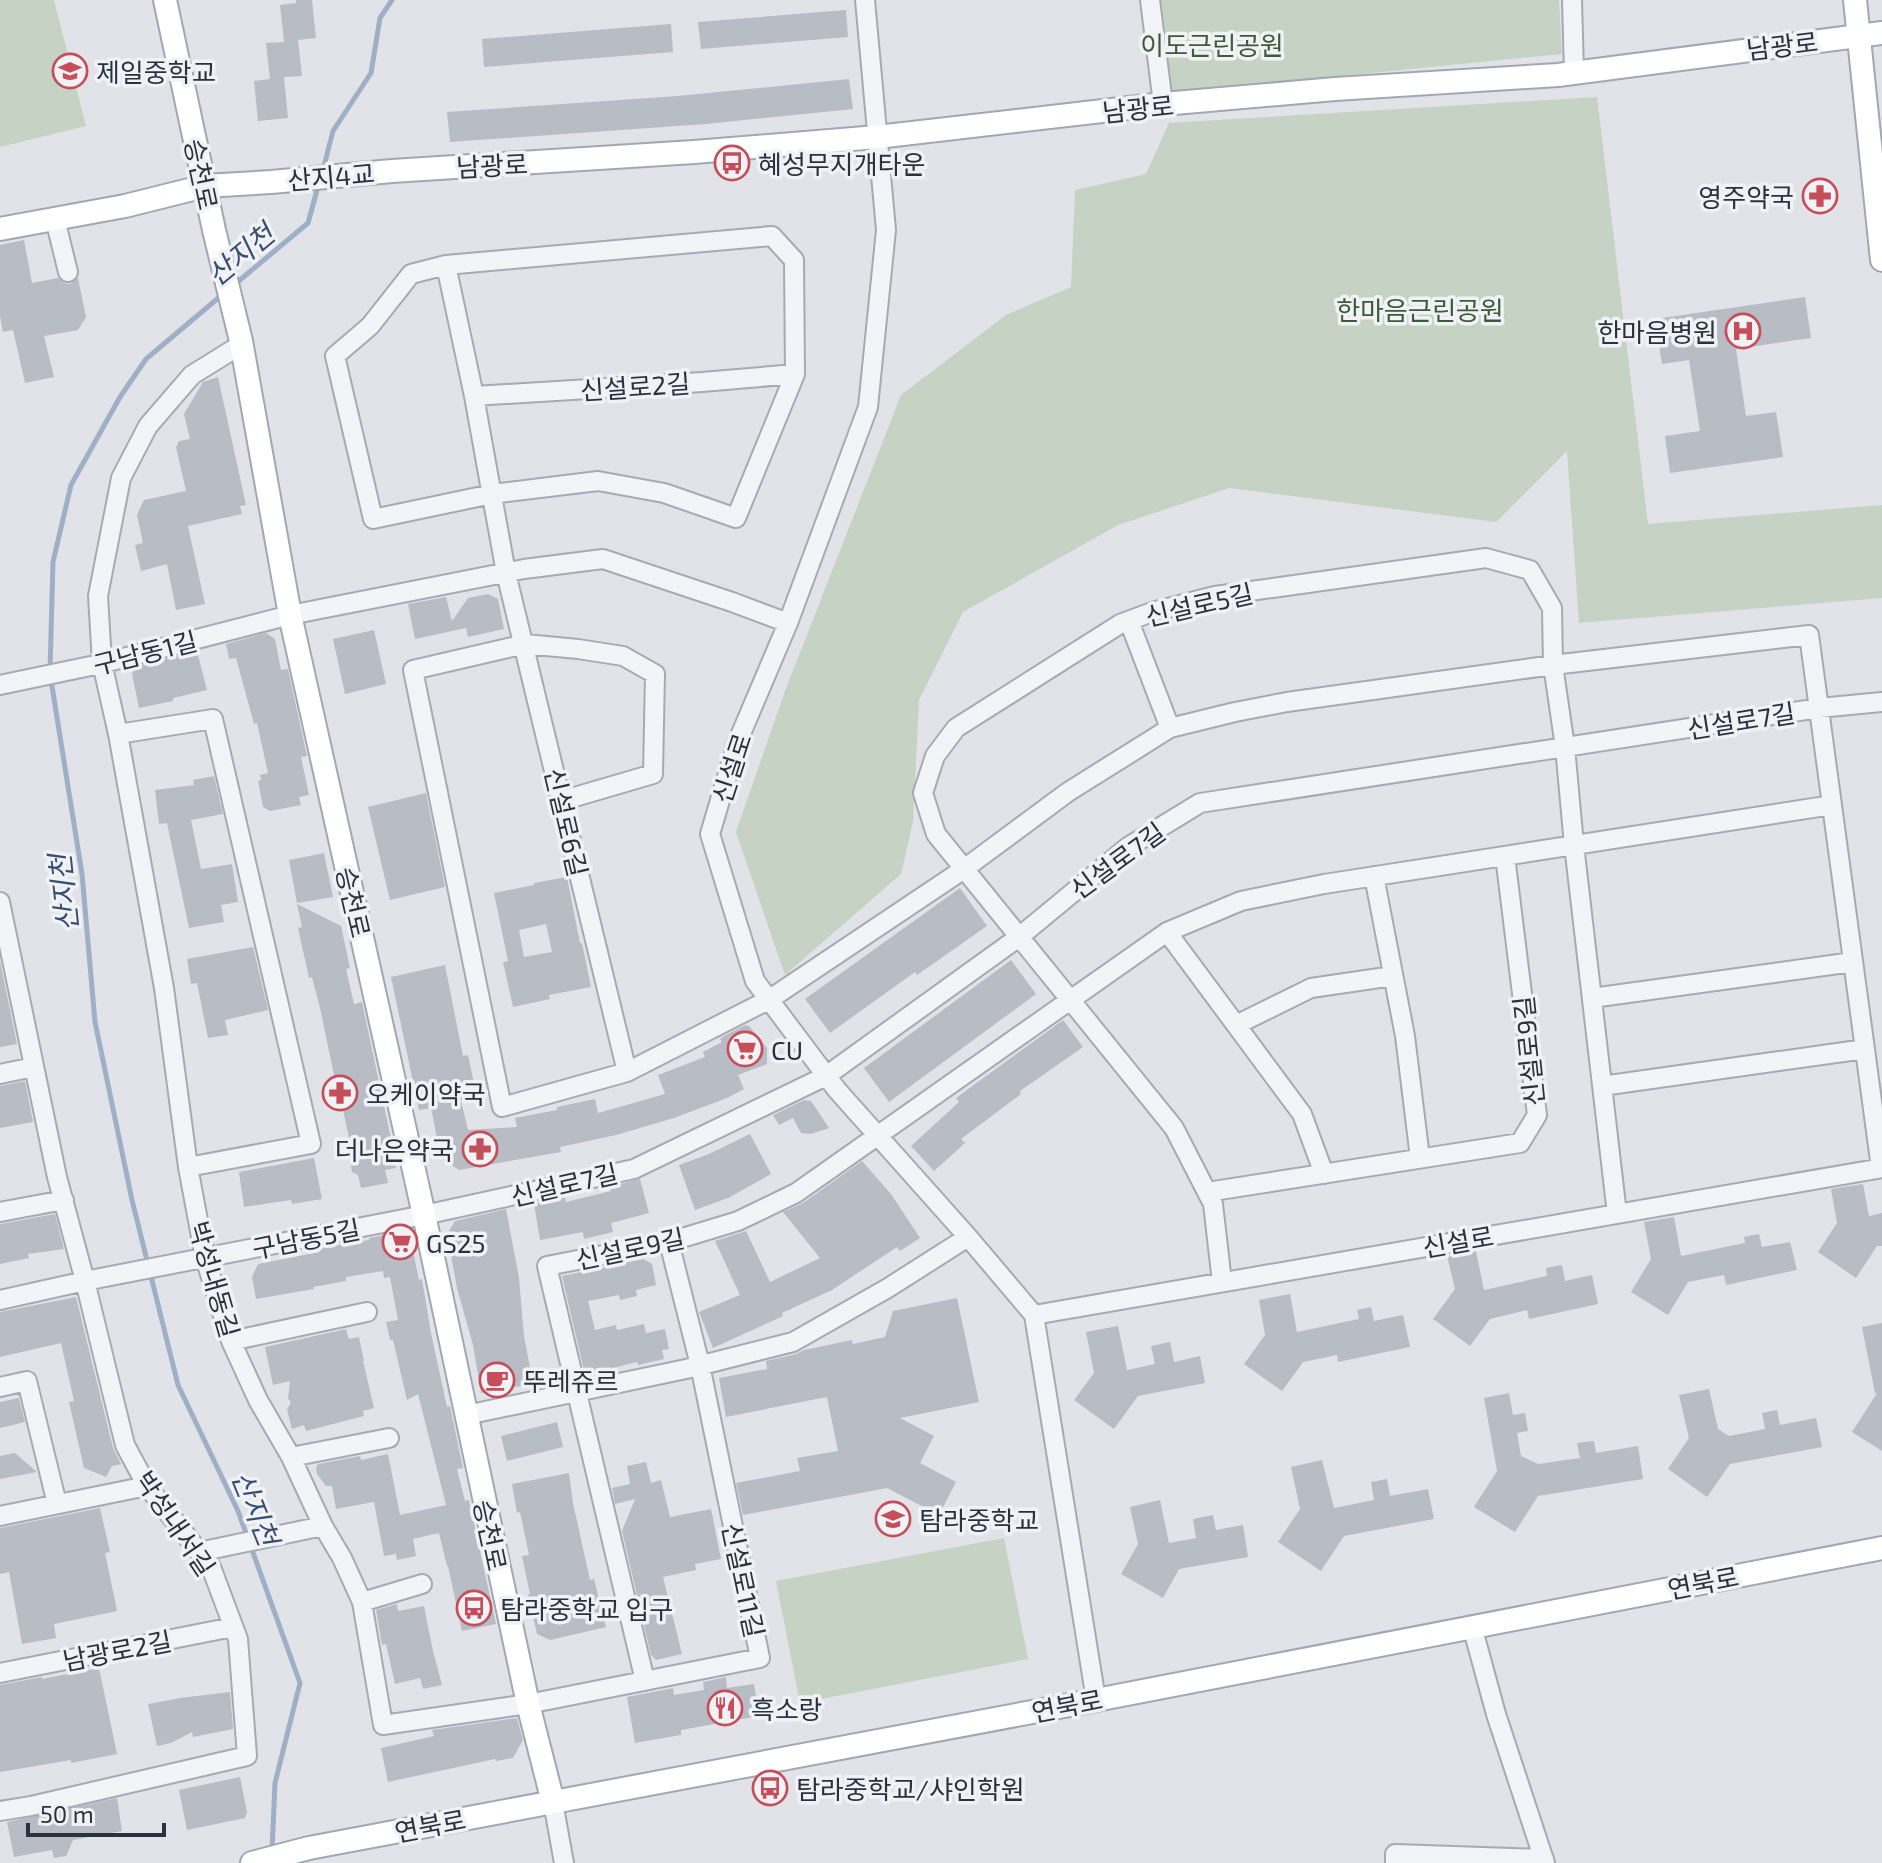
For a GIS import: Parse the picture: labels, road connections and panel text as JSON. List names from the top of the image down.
{
  "streets": {
    "main road": [
      "남광로",
      "승천로",
      "산지4교",
      "연북로"
    ],
    "street": [
      "신설로2길",
      "신설로5길",
      "구남동1길",
      "신설로7길",
      "신설로",
      "신설로6길",
      "신설로9길",
      "구남동5길",
      "박성내동길",
      "박성내서길",
      "신설로11길",
      "남광로2길"
    ]
  },
  "crossings": [
    ["남광로", "산지4교"],
    ["남광로", "신설로"],
    ["승천로", "산지4교"],
    ["승천로", "구남동1길"],
    ["승천로", "신설로7길"],
    ["승천로", "구남동5길"],
    ["승천로", "박성내동길"],
    ["승천로", "신설로11길"],
    ["승천로", "연북로"],
    ["신설로5길", "신설로7길"],
    ["신설로5길", "신설로"],
    ["신설로5길", "신설로9길"],
    ["구남동1길", "신설로"],
    ["구남동1길", "신설로6길"],
    ["구남동1길", "박성내동길"],
    ["신설로7길", "신설로"],
    ["신설로7길", "구남동5길"],
    ["신설로", "신설로9길"],
    ["신설로9길", "신설로11길"],
    ["구남동5길", "박성내동길"],
    ["구남동5길", "박성내서길"],
    ["박성내동길", "신설로11길"],
    ["박성내서길", "남광로2길"]
  ],
  "water": ["산지천"],
  "parks": ["이도근린공원", "한마음근린공원"],
  "places": {
    "school or university": ["제일중학교", "탐라중학교"],
    "bus stop": ["혜성무지개타운", "탐라중학교 입구", "탐라중학교/샤인학원"],
    "pharmacy": ["영주약국", "오케이약국", "더나은약국"],
    "hospital": ["한마음병원"],
    "supermarket": ["CU", "GS25"],
    "cafe": ["뚜레쥬르"],
    "restaurant": ["흑소랑"]
  },
  "scale_bar": "50 m"
}
